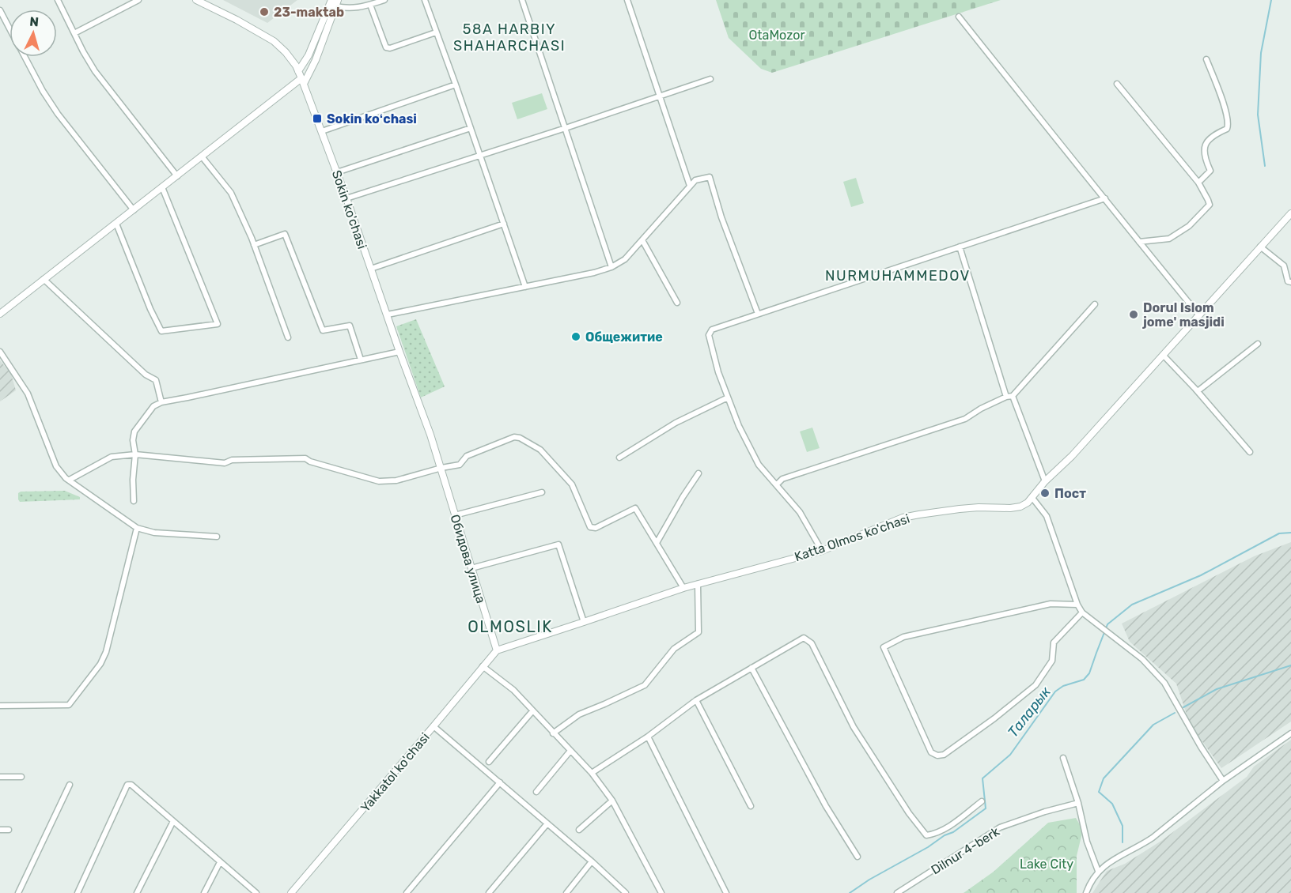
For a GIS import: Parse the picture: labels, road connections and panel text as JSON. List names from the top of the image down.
{
  "streets": {
    "street": [
      "Sokin ko'chasi",
      "Katta Olmos ko'chasi",
      "Обидова улица",
      "Yakkatol ko'chasi",
      "Dilnur 4-berk"
    ]
  },
  "crossings": [
    ["Sokin ko'chasi", "Обидова улица"],
    ["Katta Olmos ko'chasi", "Обидова улица"],
    ["Katta Olmos ko'chasi", "Yakkatol ko'chasi"],
    ["Обидова улица", "Yakkatol ko'chasi"]
  ],
  "districts": ["58A HARBIY SHAHARCHASI", "NURMUHAMMEDOV", "OLMOSLIK"],
  "water": ["Таларык"],
  "parks": ["OtaMozor", "Lake City"],
  "places": {
    "other": [
      "23-maktab",
      "Dorul Islom jome' masjidi",
      "Общежитие",
      "Пост"
    ],
    "transit": ["Sokin koʻchasi"]
  },
  "north": "top"
}
